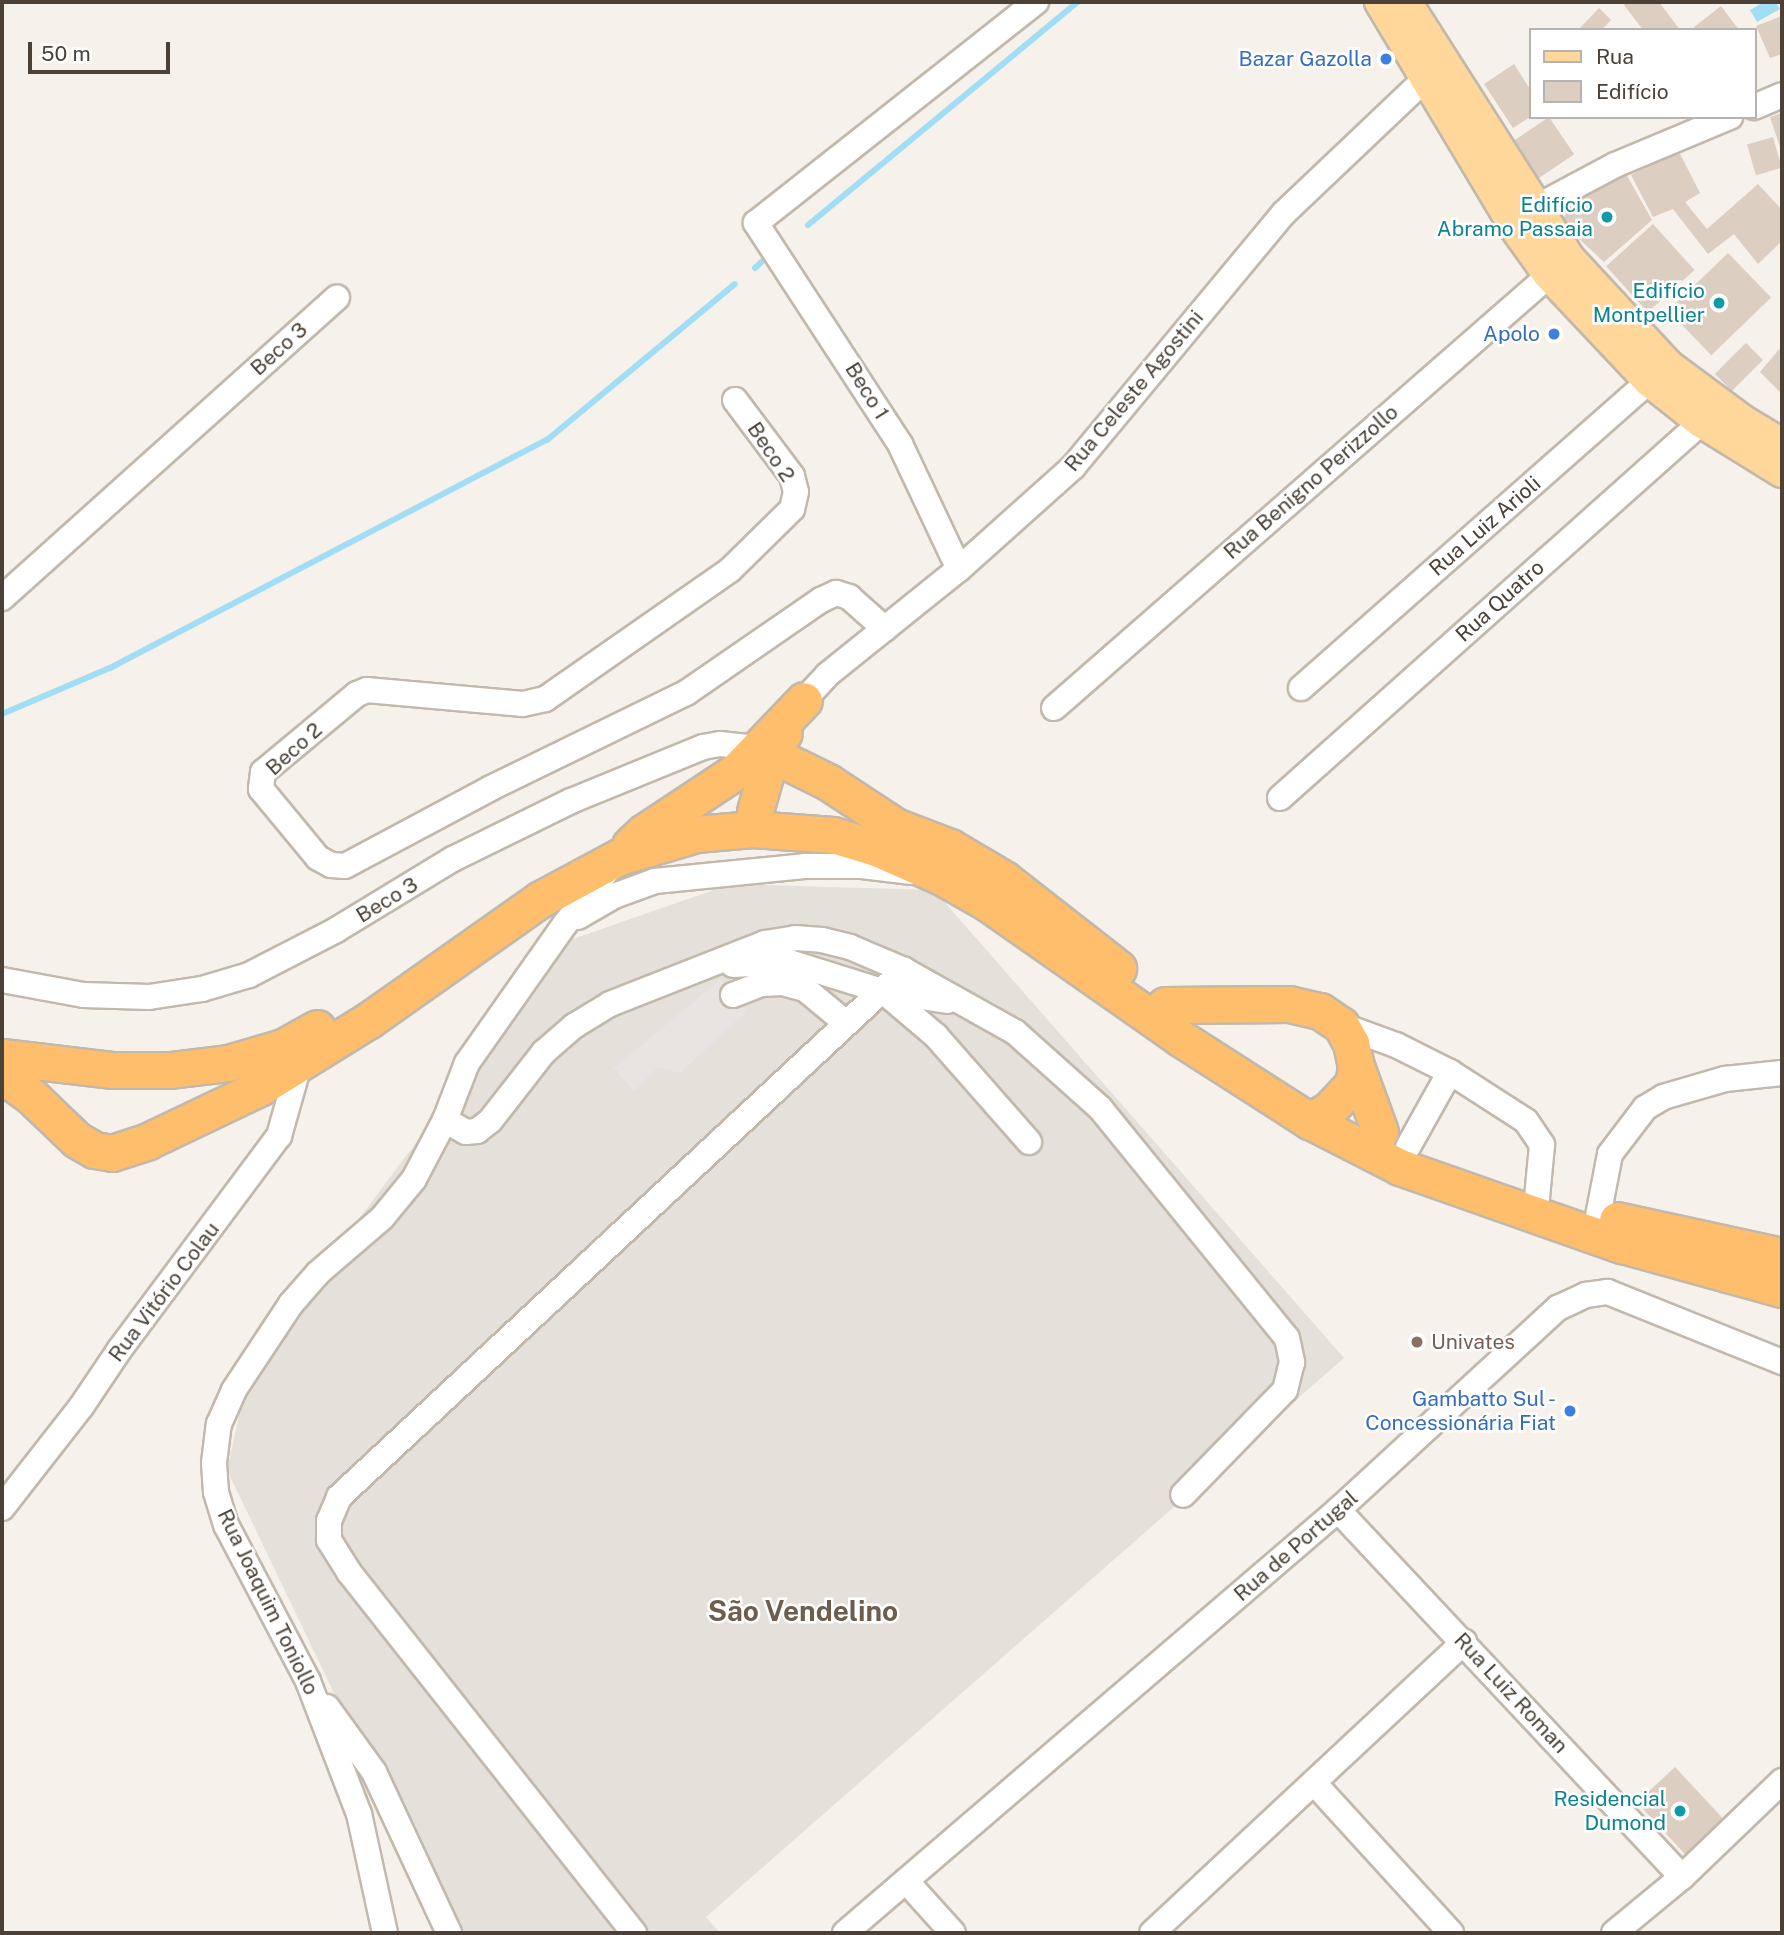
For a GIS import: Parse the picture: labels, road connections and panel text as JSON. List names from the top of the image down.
{
  "streets": {
    "street": [
      "Beco 3",
      "Beco 1",
      "Rua Celeste Agostini",
      "Beco 2",
      "Rua Benigno Perizzollo",
      "Rua Luiz Arioli",
      "Rua Quatro",
      "Rua Vitório Colau",
      "Rua de Portugal",
      "Rua Joaquim Toniollo",
      "Rua Luiz Roman"
    ]
  },
  "crossings": [
    ["Beco 1", "Rua Celeste Agostini"],
    ["Rua Celeste Agostini", "Beco 2"],
    ["Rua de Portugal", "Rua Luiz Roman"]
  ],
  "districts": ["São Vendelino"],
  "places": [
    "Bazar Gazolla",
    "Edifício Abramo Passaia",
    "Edifício Montpellier",
    "Apolo",
    "Univates",
    "Gambatto Sul - Concessionária Fiat",
    "Residencial Dumond"
  ],
  "legend": ["Rua", "Edifício"],
  "scale_bar": "50 m"
}
